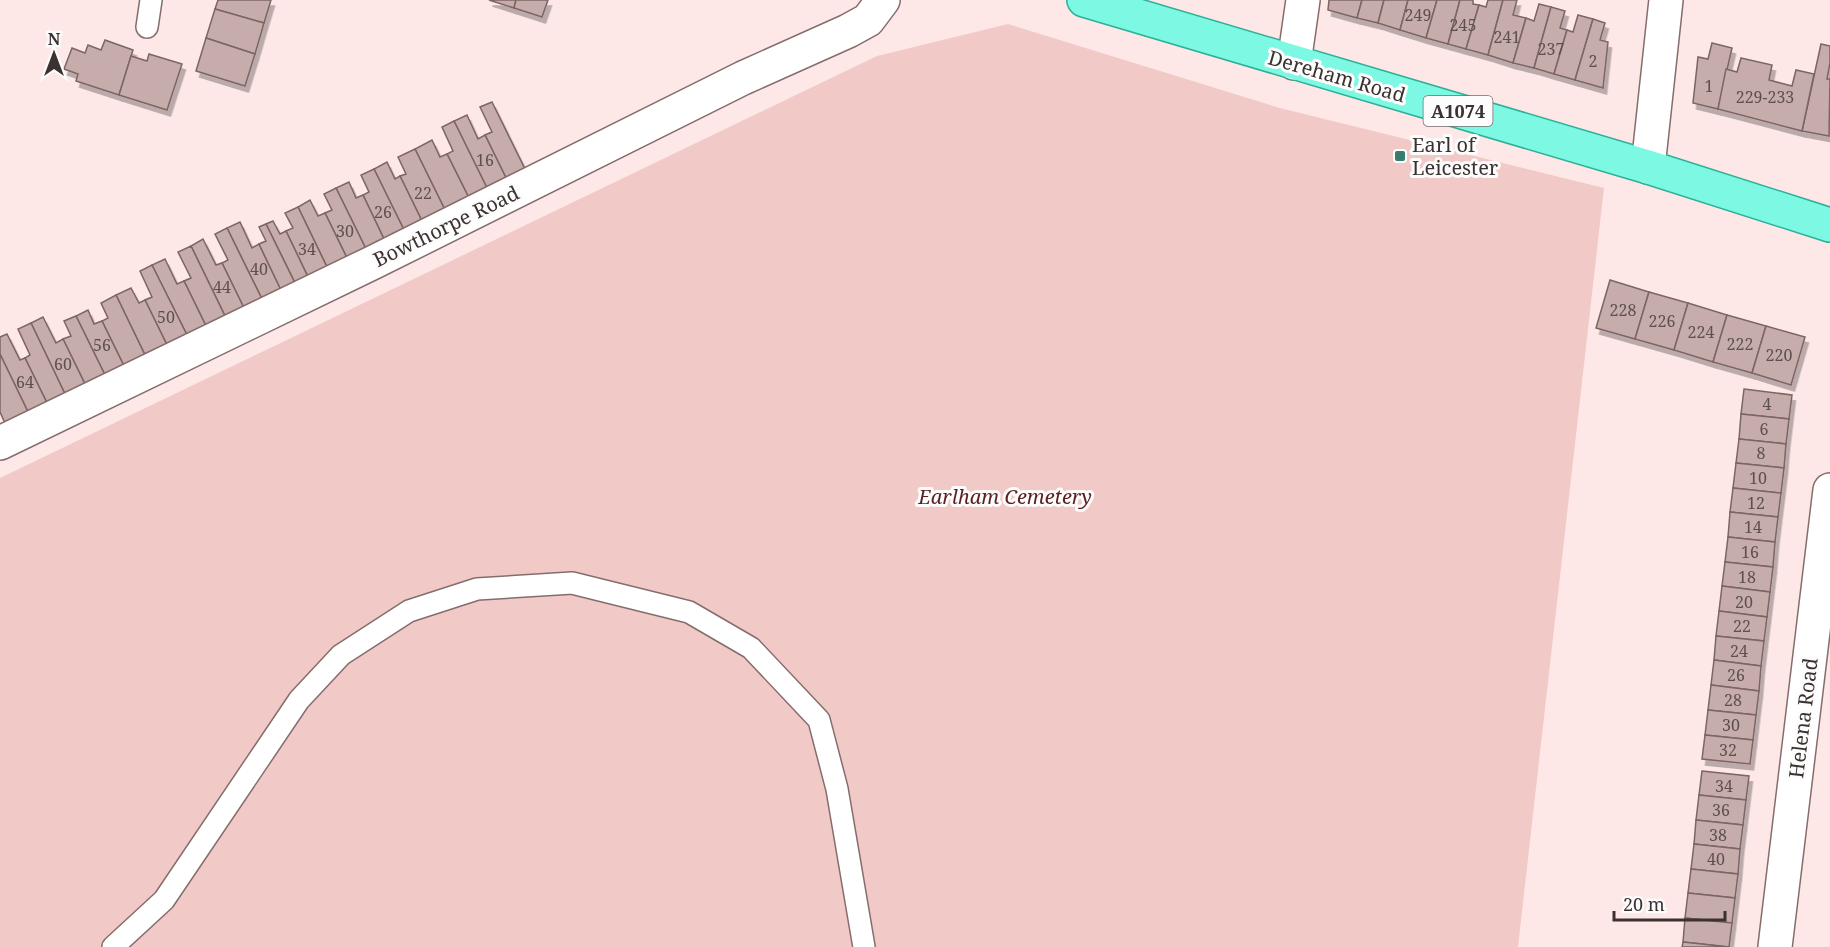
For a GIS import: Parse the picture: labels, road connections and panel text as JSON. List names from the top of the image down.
{
  "streets": {
    "main road": ["Dereham Road", "A1074"],
    "street": ["Bowthorpe Road", "Helena Road"]
  },
  "parks": ["Earlham Cemetery"],
  "places": {
    "transit": ["Earl of Leicester"]
  },
  "house_numbers": [
    "249",
    "245",
    "241",
    "237",
    "2",
    "1",
    "229-233",
    "16",
    "22",
    "26",
    "30",
    "34",
    "40",
    "44",
    "228",
    "50",
    "226",
    "224",
    "222",
    "56",
    "220",
    "60",
    "64",
    "4",
    "6",
    "8",
    "10",
    "12",
    "14",
    "16",
    "18",
    "20",
    "22",
    "24",
    "26",
    "28",
    "30",
    "32",
    "34",
    "36",
    "38",
    "40"
  ],
  "scale_bar": "20 m",
  "north": "top"
}
